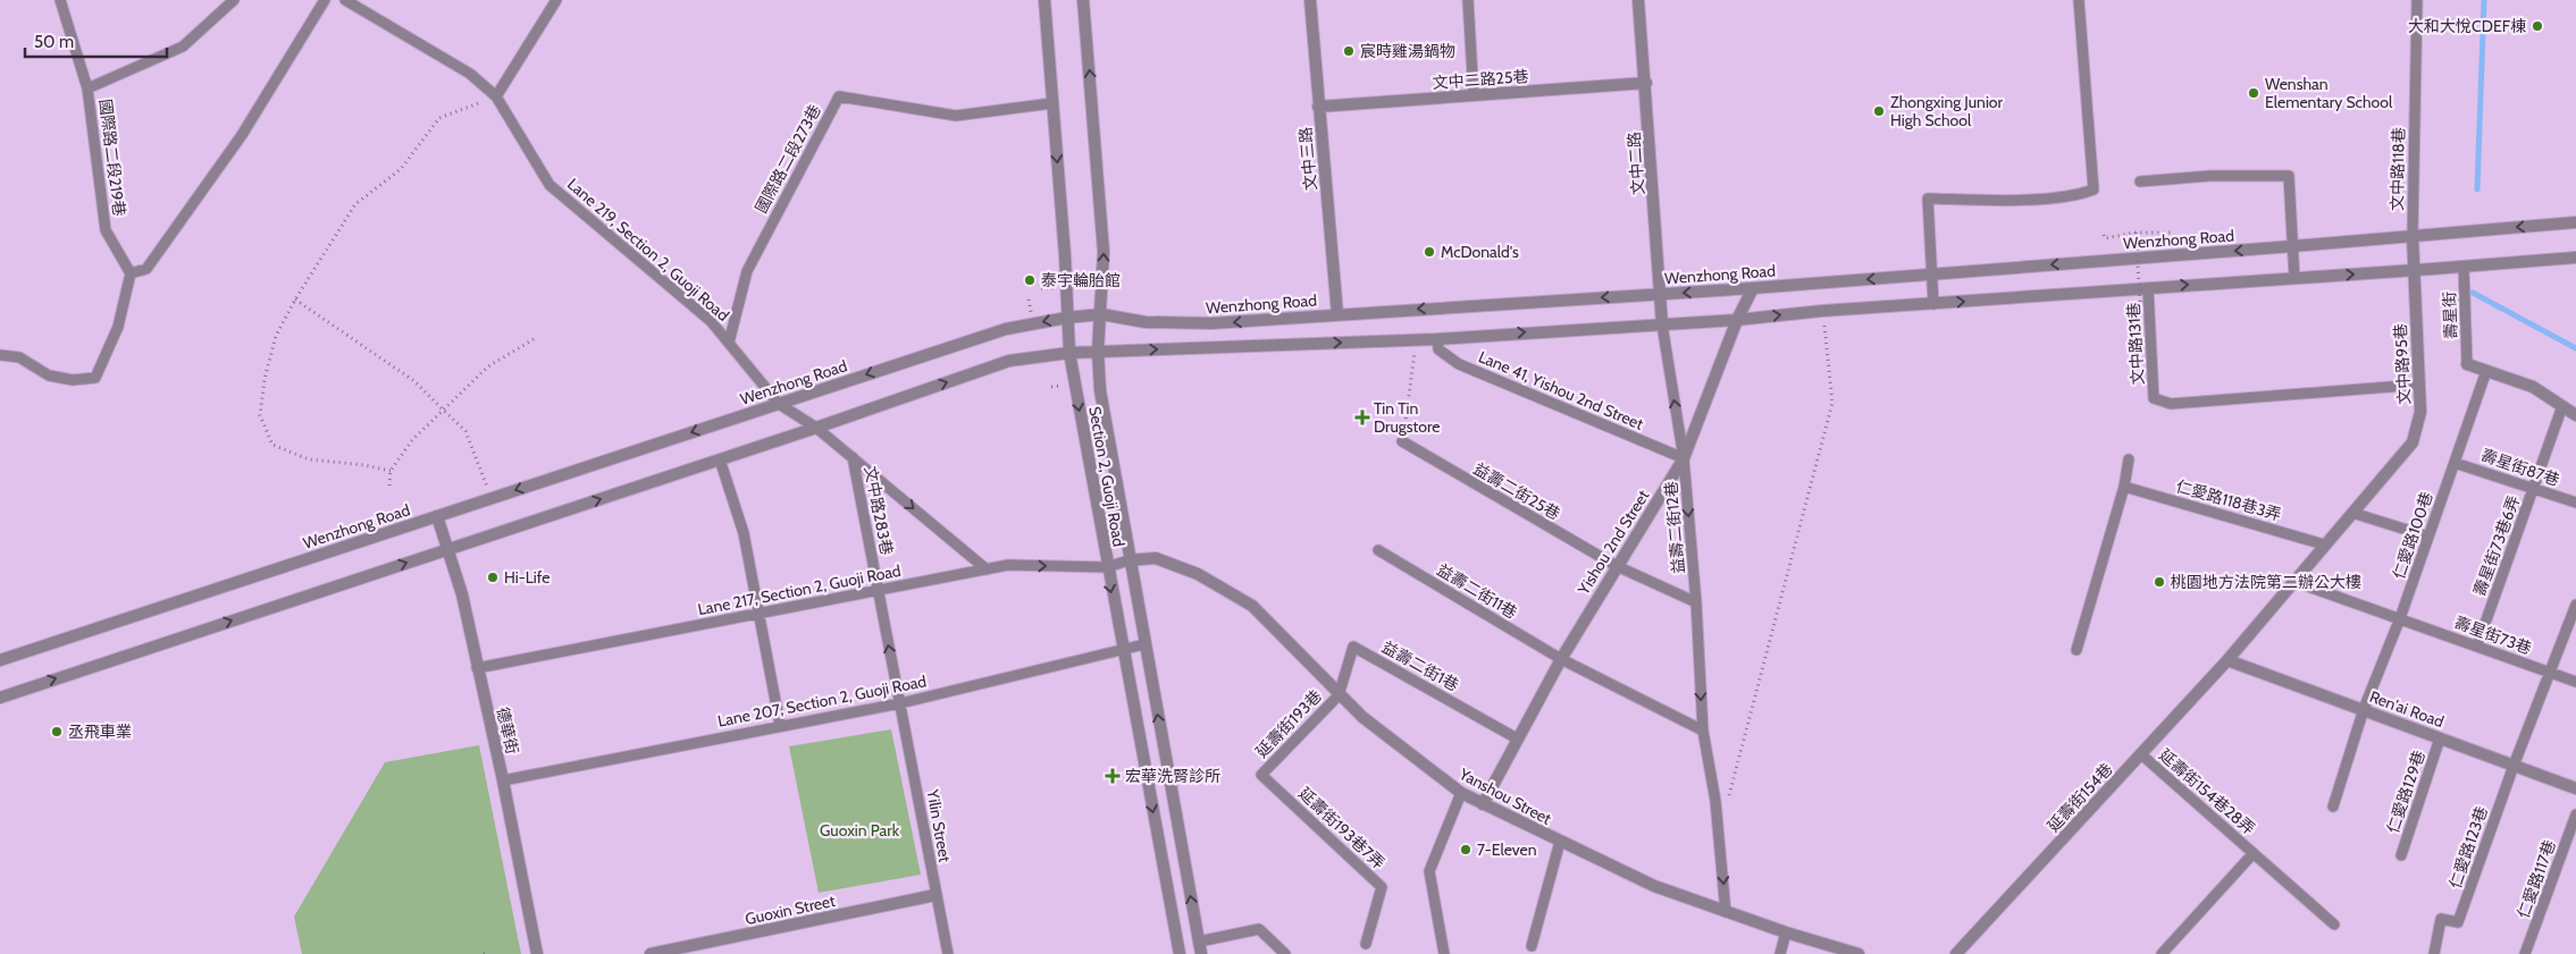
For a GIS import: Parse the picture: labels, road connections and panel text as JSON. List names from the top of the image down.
{
  "streets": {
    "street": [
      "文中二路25巷",
      "文中三路",
      "文中二路",
      "Wenzhong Road",
      "文中路95巷",
      "Section 2, Guoji Road",
      "Yishou 2nd Street",
      "Ren'ai Road",
      "德華街",
      "Yanshou Street",
      "延壽街154巷",
      "Guoxin Street"
    ],
    "lane": [
      "國際路二段219巷",
      "國際路二段273巷",
      "文中路118巷",
      "Lane 219, Section 2, Guoji Road",
      "壽星街",
      "文中路131巷",
      "Lane 41, Yishou 2nd Street",
      "壽星街87巷",
      "益壽二街25巷",
      "仁愛路118巷3弄",
      "文中路283巷",
      "益壽二街12巷",
      "仁愛路100巷",
      "壽星街73巷6弄",
      "Lane 217, Section 2, Guoji Road",
      "益壽二街11巷",
      "壽星街73巷",
      "益壽二街1巷",
      "Lane 207, Section 2, Guoji Road",
      "延壽街193巷",
      "延壽街154巷28弄",
      "仁愛路129巷",
      "Yilin Street",
      "延壽街193巷7弄",
      "仁愛路123巷",
      "仁愛路117巷"
    ]
  },
  "crossings": [
    ["文中二路25巷", "文中三路"],
    ["文中二路25巷", "文中二路"],
    ["國際路二段273巷", "Lane 219, Section 2, Guoji Road"],
    ["國際路二段273巷", "Section 2, Guoji Road"],
    ["文中三路", "Wenzhong Road"],
    ["文中二路", "Wenzhong Road"],
    ["文中二路", "益壽二街12巷"],
    ["文中路118巷", "Wenzhong Road"],
    ["文中路118巷", "文中路95巷"],
    ["Wenzhong Road", "Lane 219, Section 2, Guoji Road"],
    ["Wenzhong Road", "文中路95巷"],
    ["Wenzhong Road", "Section 2, Guoji Road"],
    ["Wenzhong Road", "Yishou 2nd Street"],
    ["Wenzhong Road", "德華街"],
    ["Lane 219, Section 2, Guoji Road", "文中路283巷"],
    ["Lane 219, Section 2, Guoji Road", "Lane 217, Section 2, Guoji Road"],
    ["文中路131巷", "文中路95巷"],
    ["文中路95巷", "仁愛路118巷3弄"],
    ["文中路95巷", "壽星街73巷"],
    ["文中路95巷", "Ren'ai Road"],
    ["文中路95巷", "延壽街154巷"],
    ["Lane 41, Yishou 2nd Street", "益壽二街12巷"],
    ["Lane 41, Yishou 2nd Street", "Yishou 2nd Street"],
    ["壽星街87巷", "仁愛路100巷"],
    ["壽星街87巷", "壽星街73巷6弄"],
    ["Section 2, Guoji Road", "Lane 217, Section 2, Guoji Road"],
    ["Section 2, Guoji Road", "Lane 207, Section 2, Guoji Road"],
    ["Section 2, Guoji Road", "Yanshou Street"],
    ["益壽二街25巷", "益壽二街12巷"],
    ["益壽二街25巷", "Yishou 2nd Street"],
    ["文中路283巷", "Lane 217, Section 2, Guoji Road"],
    ["文中路283巷", "Lane 207, Section 2, Guoji Road"],
    ["文中路283巷", "Yilin Street"],
    ["益壽二街12巷", "Yishou 2nd Street"],
    ["益壽二街12巷", "Yanshou Street"],
    ["仁愛路100巷", "壽星街73巷"],
    ["仁愛路100巷", "Ren'ai Road"],
    ["Yishou 2nd Street", "益壽二街11巷"],
    ["Yishou 2nd Street", "益壽二街1巷"],
    ["Yishou 2nd Street", "Yanshou Street"],
    ["壽星街73巷6弄", "壽星街73巷"],
    ["Lane 217, Section 2, Guoji Road", "德華街"],
    ["Lane 217, Section 2, Guoji Road", "Yanshou Street"],
    ["益壽二街1巷", "延壽街193巷"],
    ["益壽二街1巷", "Yanshou Street"],
    ["Lane 207, Section 2, Guoji Road", "德華街"],
    ["Lane 207, Section 2, Guoji Road", "Yilin Street"],
    ["Ren'ai Road", "仁愛路129巷"],
    ["Ren'ai Road", "延壽街154巷"],
    ["Ren'ai Road", "仁愛路123巷"],
    ["延壽街193巷", "Yanshou Street"],
    ["延壽街193巷", "延壽街193巷7弄"],
    ["延壽街154巷28弄", "延壽街154巷"],
    ["Yilin Street", "Guoxin Street"]
  ],
  "one_way": ["文中路283巷"],
  "parks": ["Guoxin Park"],
  "places": {
    "other": [
      "大和大悅CDEF棟",
      "宸時雞湯鍋物",
      "Wenshan Elementary School",
      "Zhongxing Junior High School",
      "McDonald's",
      "泰宇輪胎館",
      "Hi-Life",
      "桃園地方法院第二辦公大樓",
      "丞飛車業",
      "7-Eleven"
    ],
    "health": ["Tin Tin Drugstore", "宏華洗腎診所"]
  },
  "scale_bar": "50 m"
}
